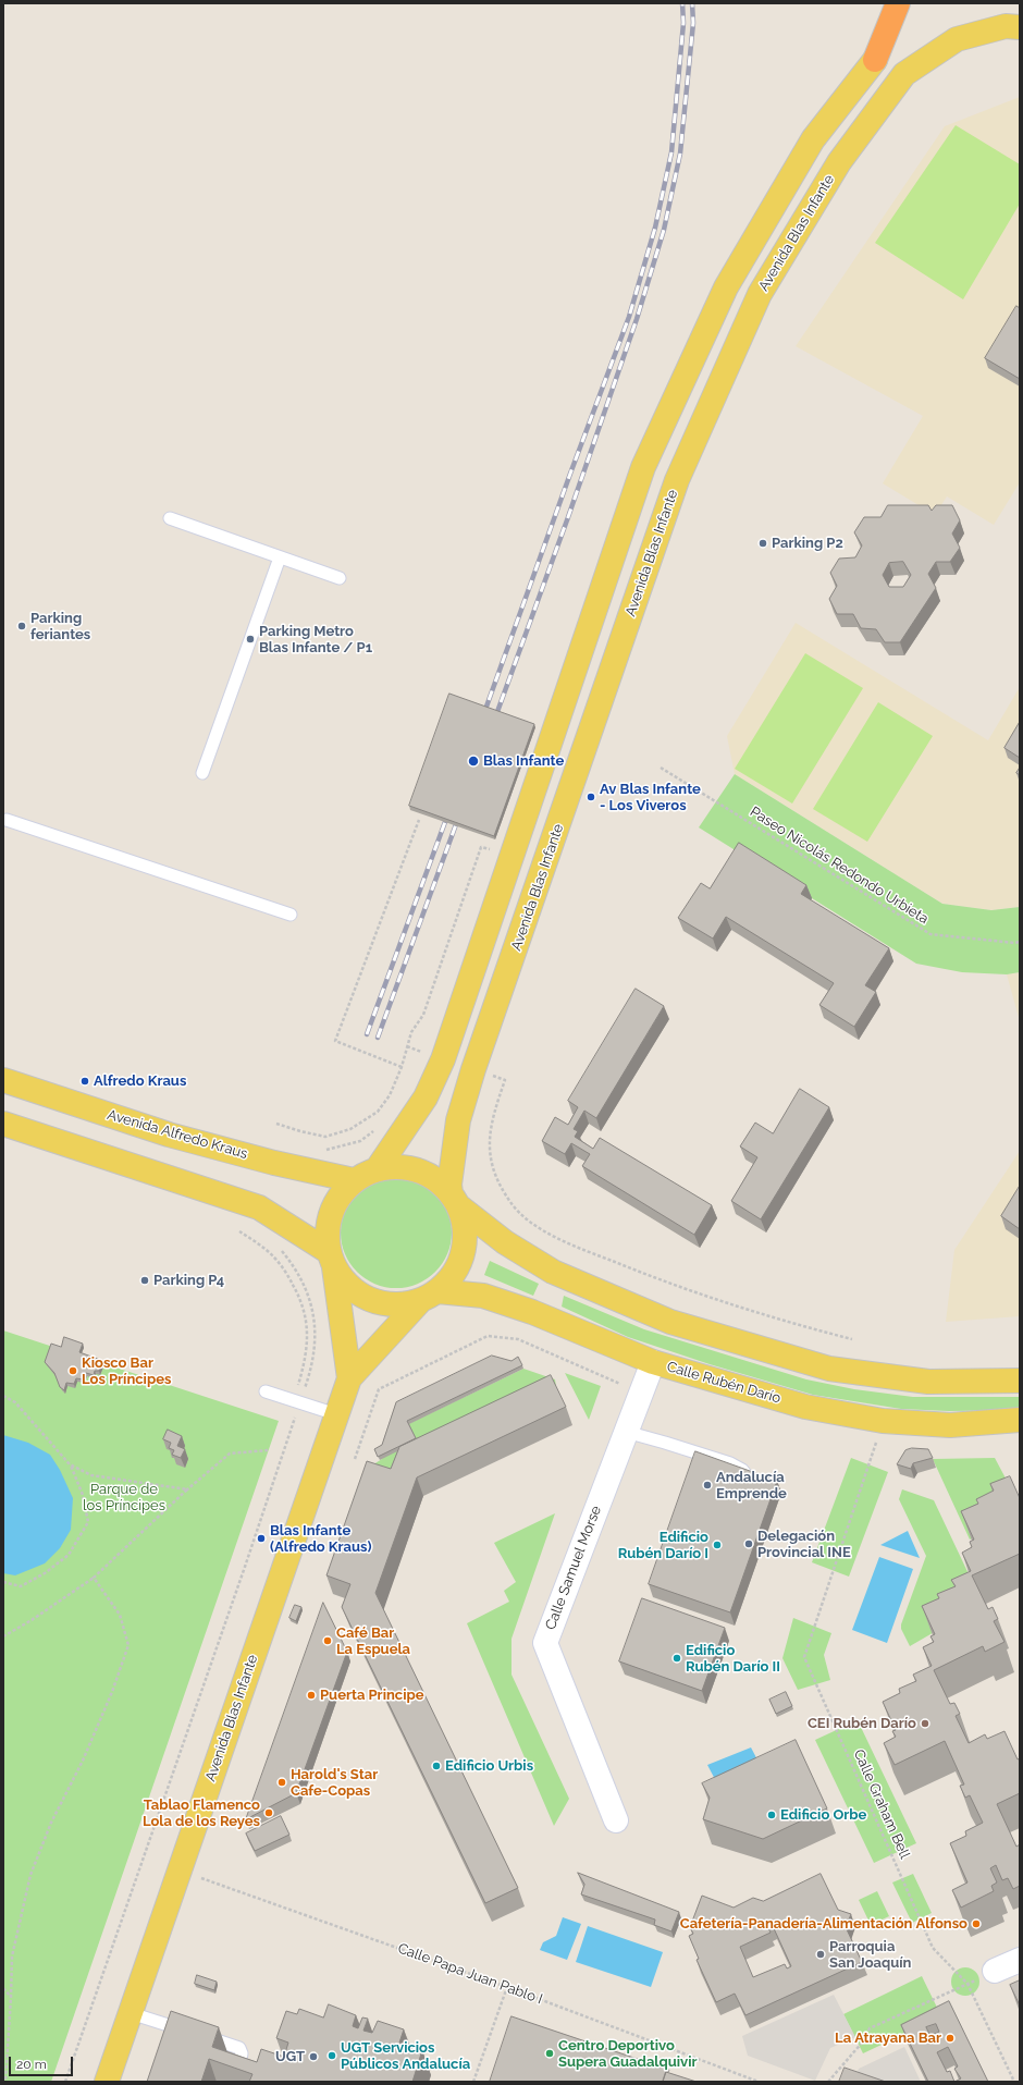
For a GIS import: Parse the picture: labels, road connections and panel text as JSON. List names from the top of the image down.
{
  "streets": {
    "main road": ["Avenida Blas Infante", "Avenida Alfredo Kraus", "Calle Rubén Darío"],
    "street": ["Calle Samuel Morse"],
    "path": ["Paseo Nicolás Redondo Urbieta", "Calle Graham Bell", "Calle Papa Juan Pablo I"]
  },
  "crossings": [
    ["Avenida Blas Infante", "Avenida Alfredo Kraus"],
    ["Avenida Blas Infante", "Calle Rubén Darío"],
    ["Avenida Blas Infante", "Calle Papa Juan Pablo I"],
    ["Avenida Alfredo Kraus", "Calle Rubén Darío"],
    ["Calle Rubén Darío", "Calle Samuel Morse"],
    ["Calle Rubén Darío", "Calle Graham Bell"]
  ],
  "parks": ["Parque de los Príncipes"],
  "places": [
    "Parking P2",
    "Parking feriantes",
    "Parking Metro Blas Infante / P1",
    "Blas Infante",
    "Av Blas Infante - Los Viveros",
    "Alfredo Kraus",
    "Parking P4",
    "Kiosco Bar Los Príncipes",
    "Andalucía Emprende",
    "Blas Infante (Alfredo Kraus)",
    "Delegación Provincial INE",
    "Edificio Rubén Darío I",
    "Café Bar La Espuela",
    "Edificio Rubén Darío II",
    "Puerta Principe",
    "CEI Rubén Darío",
    "Edificio Urbis",
    "Harold's Star Cafe-Copas",
    "Tablao Flamenco Lola de los Reyes",
    "Edificio Orbe",
    "Cafetería-Panadería-Alimentación Alfonso",
    "Parroquia San Joaquín",
    "La Atrayana Bar",
    "Centro Deportivo Supera Guadalquivir",
    "UGT Servicios Públicos Andalucía",
    "UGT"
  ],
  "scale_bar": "20 m"
}
